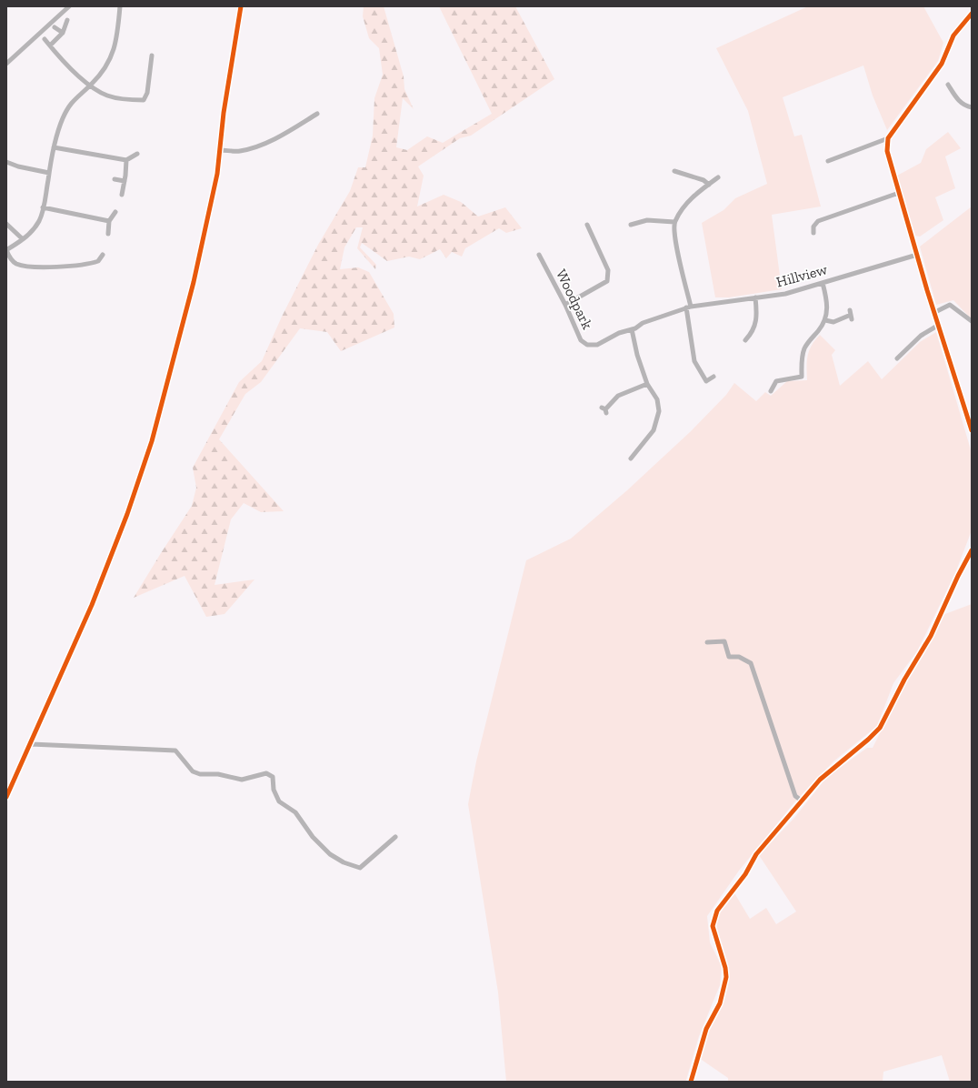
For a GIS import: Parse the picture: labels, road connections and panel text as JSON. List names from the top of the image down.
{
  "streets": {
    "street": ["Hillview", "Woodpark"]
  },
  "crossings": [
    ["Hillview", "Woodpark"]
  ]
}
